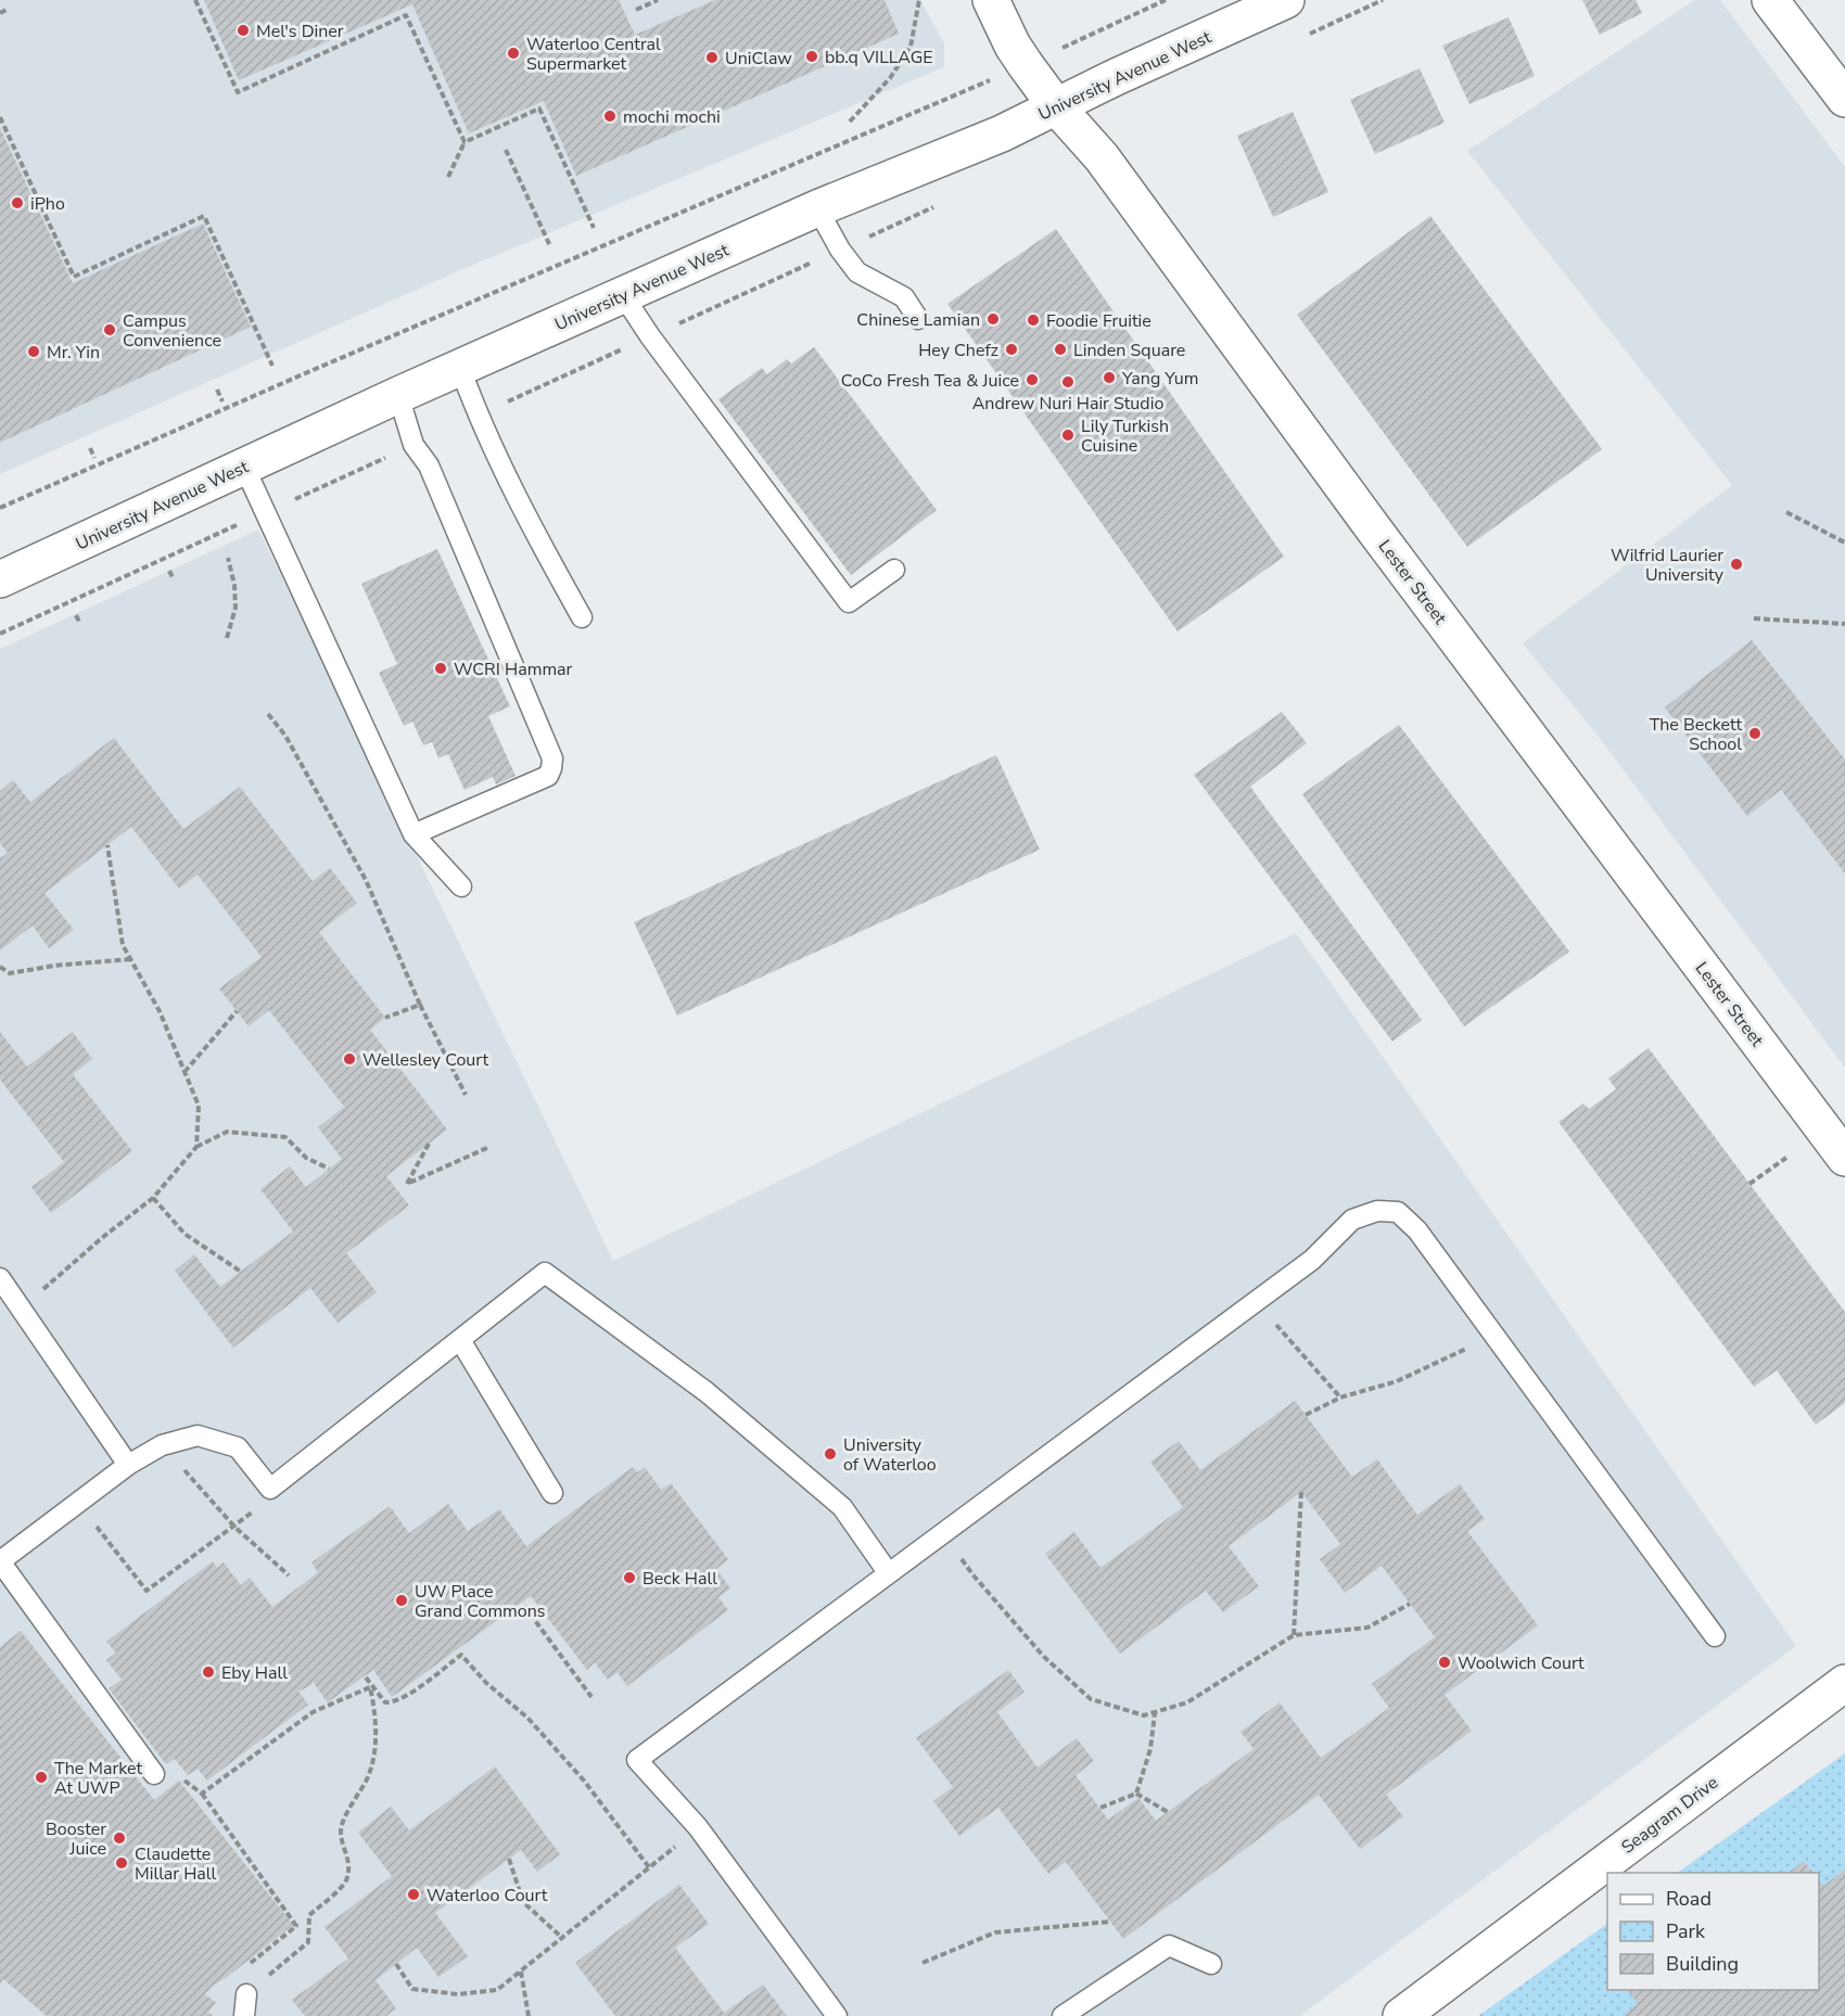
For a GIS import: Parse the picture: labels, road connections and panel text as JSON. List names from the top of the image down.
{
  "streets": {
    "street": ["University Avenue West", "Lester Street", "Seagram Drive"]
  },
  "crossings": [
    ["University Avenue West", "Lester Street"]
  ],
  "places": [
    "Mel's Diner",
    "Waterloo Central Supermarket",
    "bb.q VILLAGE",
    "UniClaw",
    "mochi mochi",
    "iPho",
    "Chinese Lamian",
    "Foodie Fruitie",
    "Campus Convenience",
    "Hey Chefz",
    "Linden Square",
    "Mr. Yin",
    "Yang Yum",
    "CoCo Fresh Tea & Juice",
    "Andrew Nuri Hair Studio",
    "Lily Turkish Cuisine",
    "Wilfrid Laurier University",
    "WCRI Hammar",
    "The Beckett School",
    "Wellesley Court",
    "University of Waterloo",
    "Beck Hall",
    "UW Place Grand Commons",
    "Woolwich Court",
    "Eby Hall",
    "The Market At UWP",
    "Booster Juice",
    "Claudette Millar Hall",
    "Waterloo Court"
  ],
  "legend": ["Road", "Park", "Building"]
}
